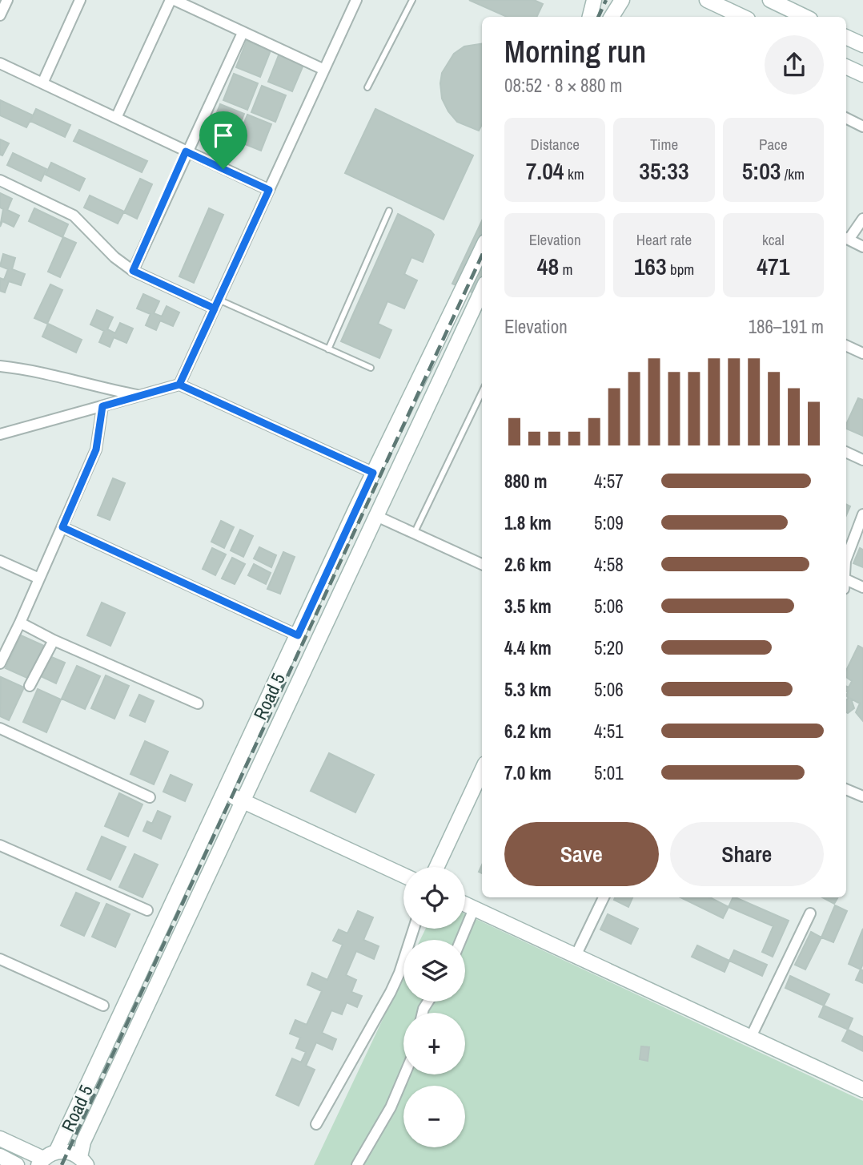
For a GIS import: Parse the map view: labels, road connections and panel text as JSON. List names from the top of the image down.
{
  "streets": {
    "street": ["Road 5"]
  },
  "page": {
    "heading": ["Morning run", "08:52 · 8 × 880 m"],
    "stats": [
      ["Distance", "7.04 km"],
      ["Time", "35:33"],
      ["Pace", "5:03 /km"],
      ["Elevation", "48 m"],
      ["Heart rate", "163 bpm"],
      ["kcal", "471"]
    ],
    "chart": ["Elevation", "186–191 m"],
    "list": [
      {
        "name": "880 m",
        "note": "4:57"
      },
      {
        "name": "1.8 km",
        "note": "5:09"
      },
      {
        "name": "2.6 km",
        "note": "4:58"
      },
      {
        "name": "3.5 km",
        "note": "5:06"
      },
      {
        "name": "4.4 km",
        "note": "5:20"
      },
      {
        "name": "5.3 km",
        "note": "5:06"
      },
      {
        "name": "6.2 km",
        "note": "4:51"
      },
      {
        "name": "7.0 km",
        "note": "5:01"
      }
    ],
    "buttons": ["Save", "Share"],
    "map_buttons": ["+", "−"]
  }
}
